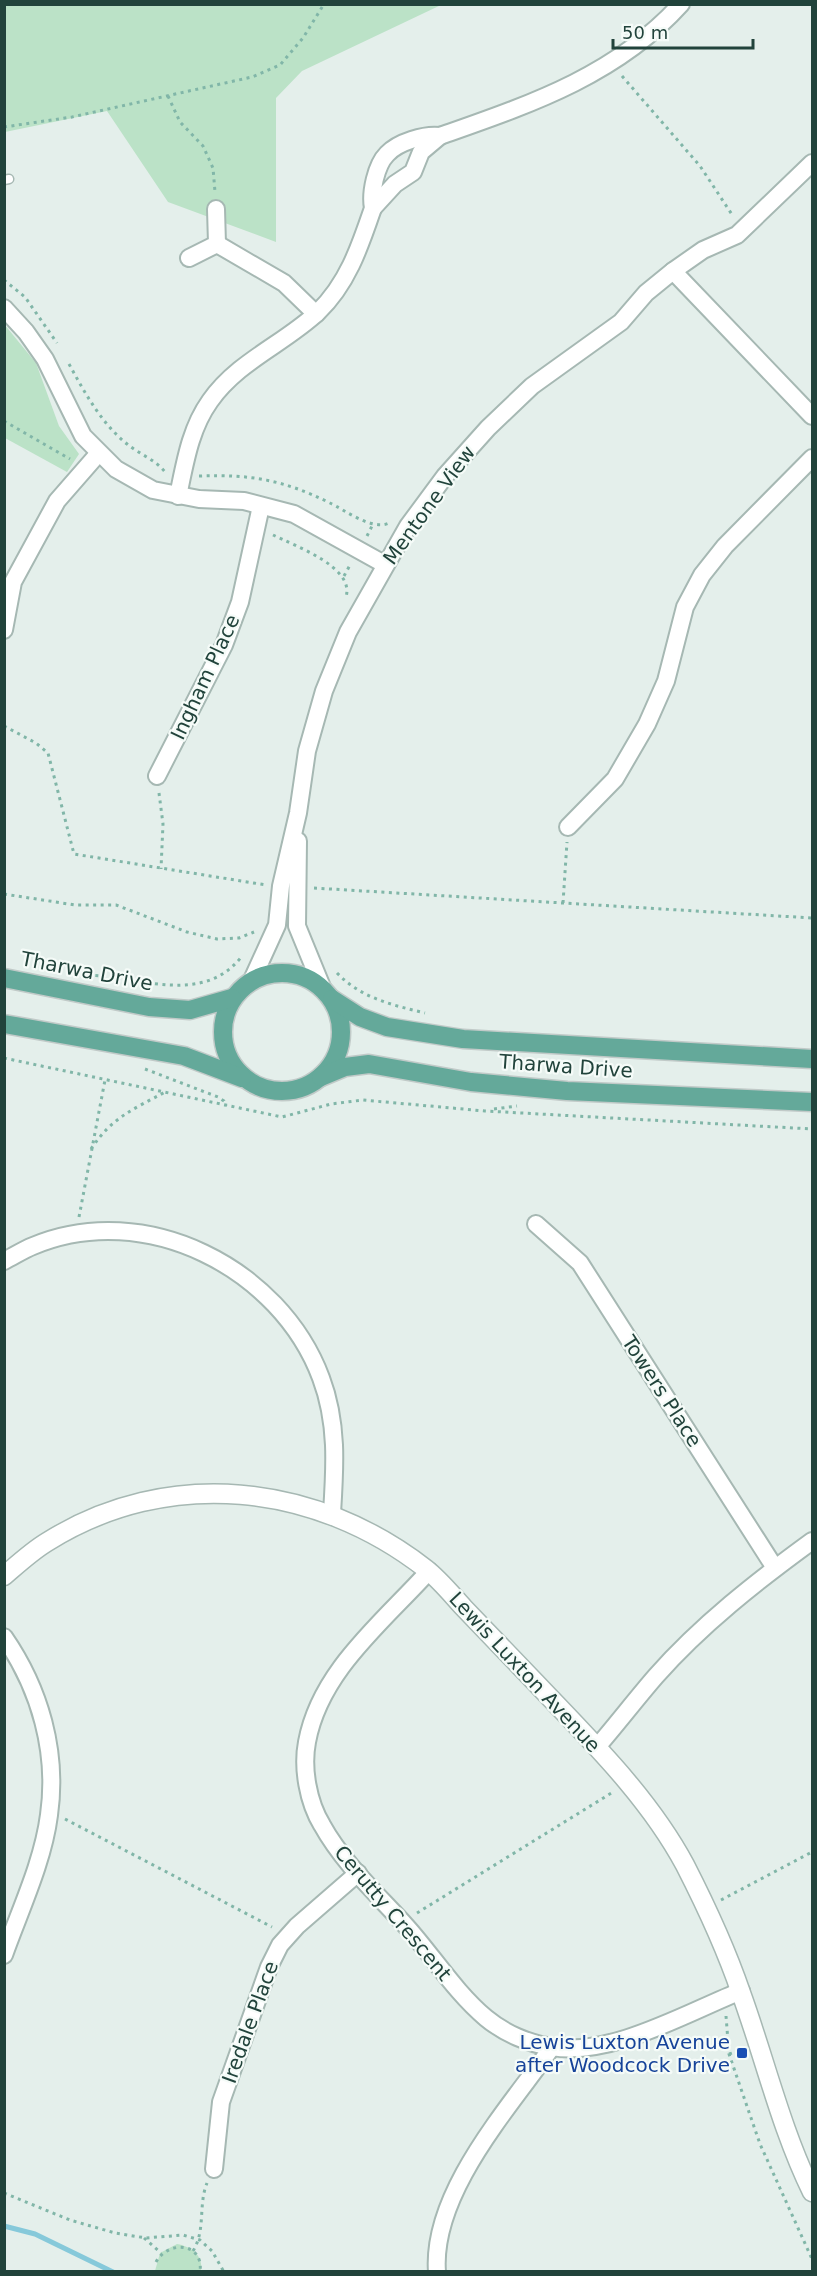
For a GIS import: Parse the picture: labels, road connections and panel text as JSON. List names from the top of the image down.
{
  "streets": {
    "main road": ["Tharwa Drive"],
    "street": [
      "Mentone View",
      "Ingham Place",
      "Towers Place",
      "Lewis Luxton Avenue",
      "Cerutty Crescent",
      "Iredale Place"
    ]
  },
  "crossings": [
    ["Mentone View", "Tharwa Drive"],
    ["Lewis Luxton Avenue", "Cerutty Crescent"],
    ["Cerutty Crescent", "Iredale Place"]
  ],
  "places": {
    "transit": ["Lewis Luxton Avenue after Woodcock Drive"]
  },
  "scale_bar": "50 m"
}
